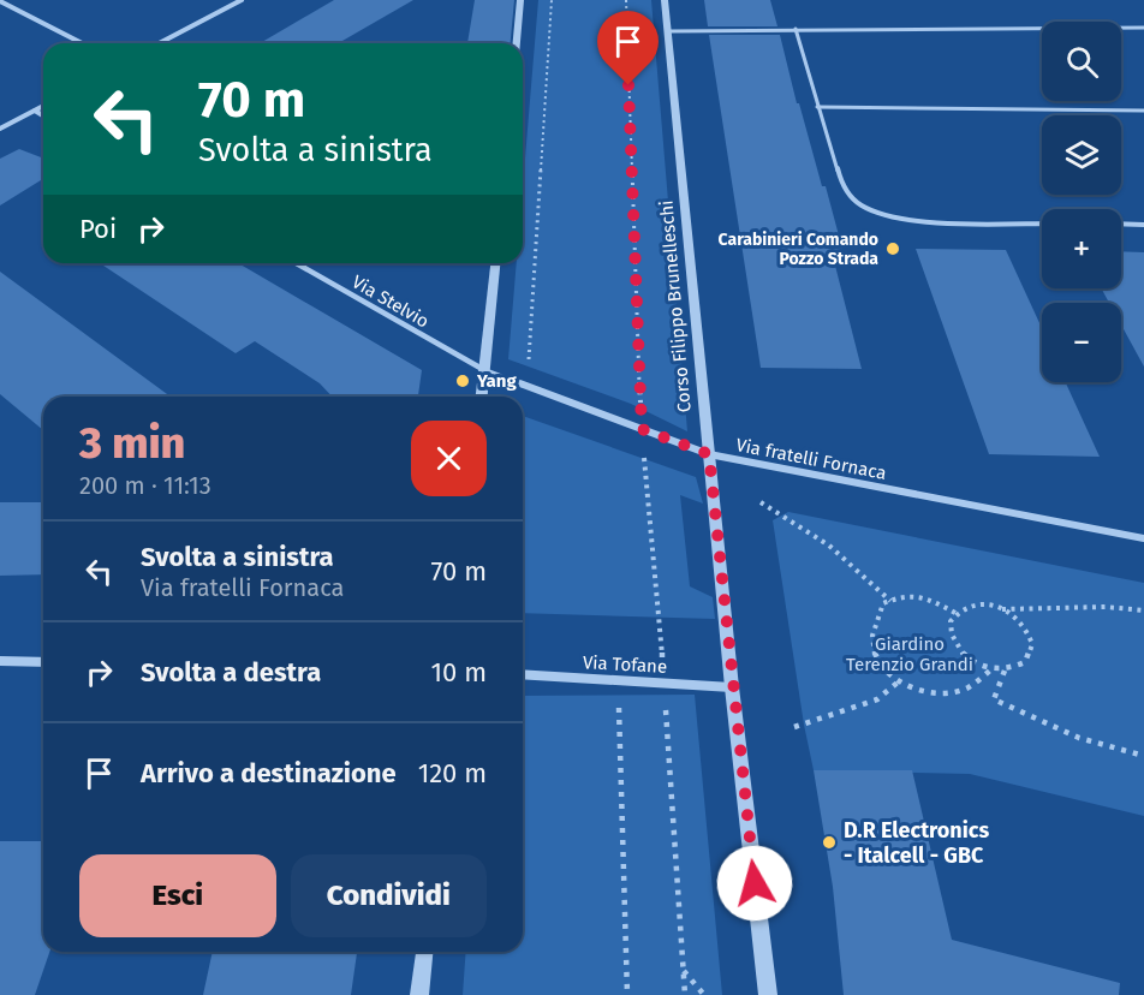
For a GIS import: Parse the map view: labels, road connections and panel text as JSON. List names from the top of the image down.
{
  "streets": {
    "street": [
      "Via Stelvio",
      "Corso Filippo Brunelleschi",
      "Via fratelli Fornaca",
      "Via Tofane"
    ]
  },
  "crossings": [
    ["Via Stelvio", "Via fratelli Fornaca"],
    ["Corso Filippo Brunelleschi", "Via fratelli Fornaca"],
    ["Corso Filippo Brunelleschi", "Via Tofane"]
  ],
  "parks": ["Giardino Terenzio Grandi"],
  "places": ["Carabinieri Comando Pozzo Strada", "Yang", "D.R Electronics - Italcell - GBC"],
  "page": {
    "map_buttons": ["+", "−"],
    "turn": ["70 m", "Svolta a sinistra"],
    "then": "Poi",
    "heading": ["3 min", "200 m · 11:13"],
    "list": [
      {
        "name": "Svolta a sinistra",
        "note": "Via fratelli Fornaca",
        "value": "70 m"
      },
      {
        "name": "Svolta a destra",
        "value": "10 m"
      },
      {
        "name": "Arrivo a destinazione",
        "value": "120 m"
      }
    ],
    "buttons": ["Esci", "Condividi"]
  }
}
